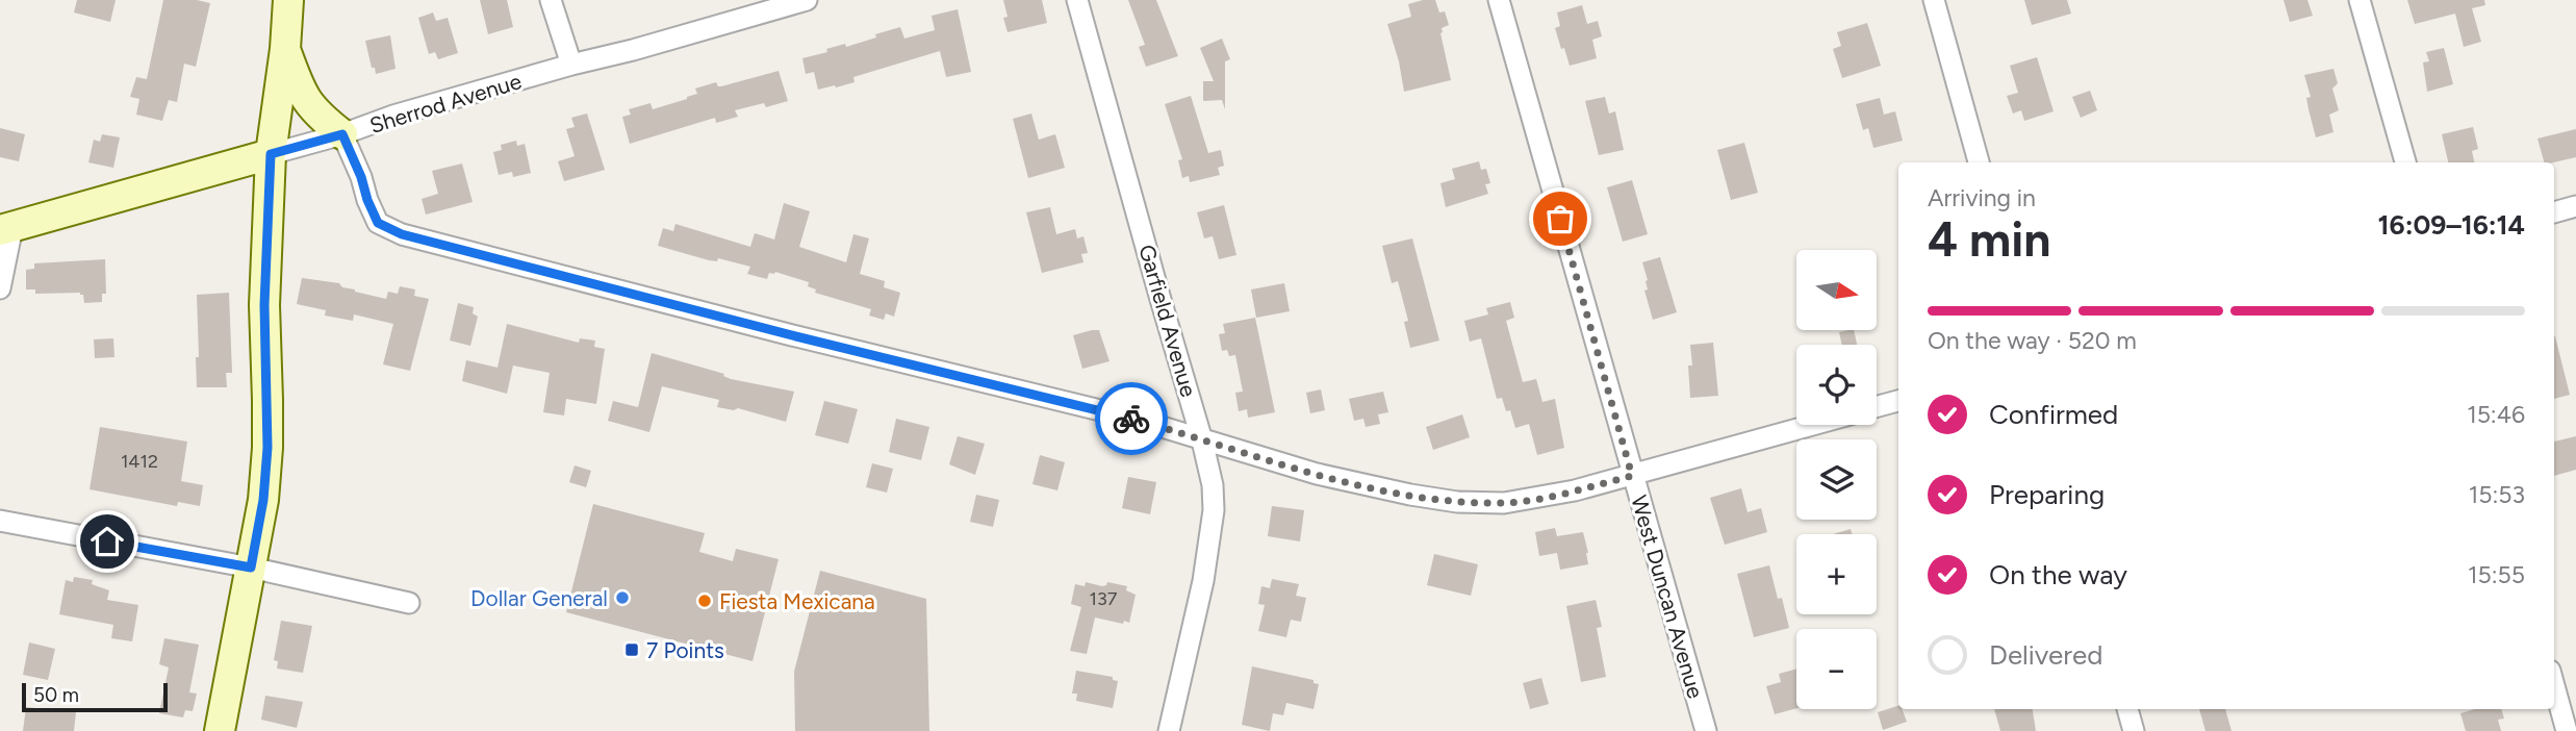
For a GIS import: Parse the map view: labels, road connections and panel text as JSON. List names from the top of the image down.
{
  "streets": {
    "main road": ["Sherrod Avenue"],
    "street": ["Garfield Avenue", "West Duncan Avenue"]
  },
  "places": {
    "other": ["Dollar General", "Fiesta Mexicana"],
    "transit": ["7 Points"]
  },
  "house_numbers": ["1412", "137"],
  "scale_bar": "50 m",
  "north": "right",
  "page": {
    "heading": ["4 min", "Arriving in", "16:09–16:14"],
    "map_buttons": ["+", "−"],
    "bar": "On the way · 520 m",
    "list": [
      ["Confirmed", "15:46"],
      ["Preparing", "15:53"],
      ["On the way", "15:55"],
      "Delivered"
    ],
    "scale": "50 m"
  }
}
